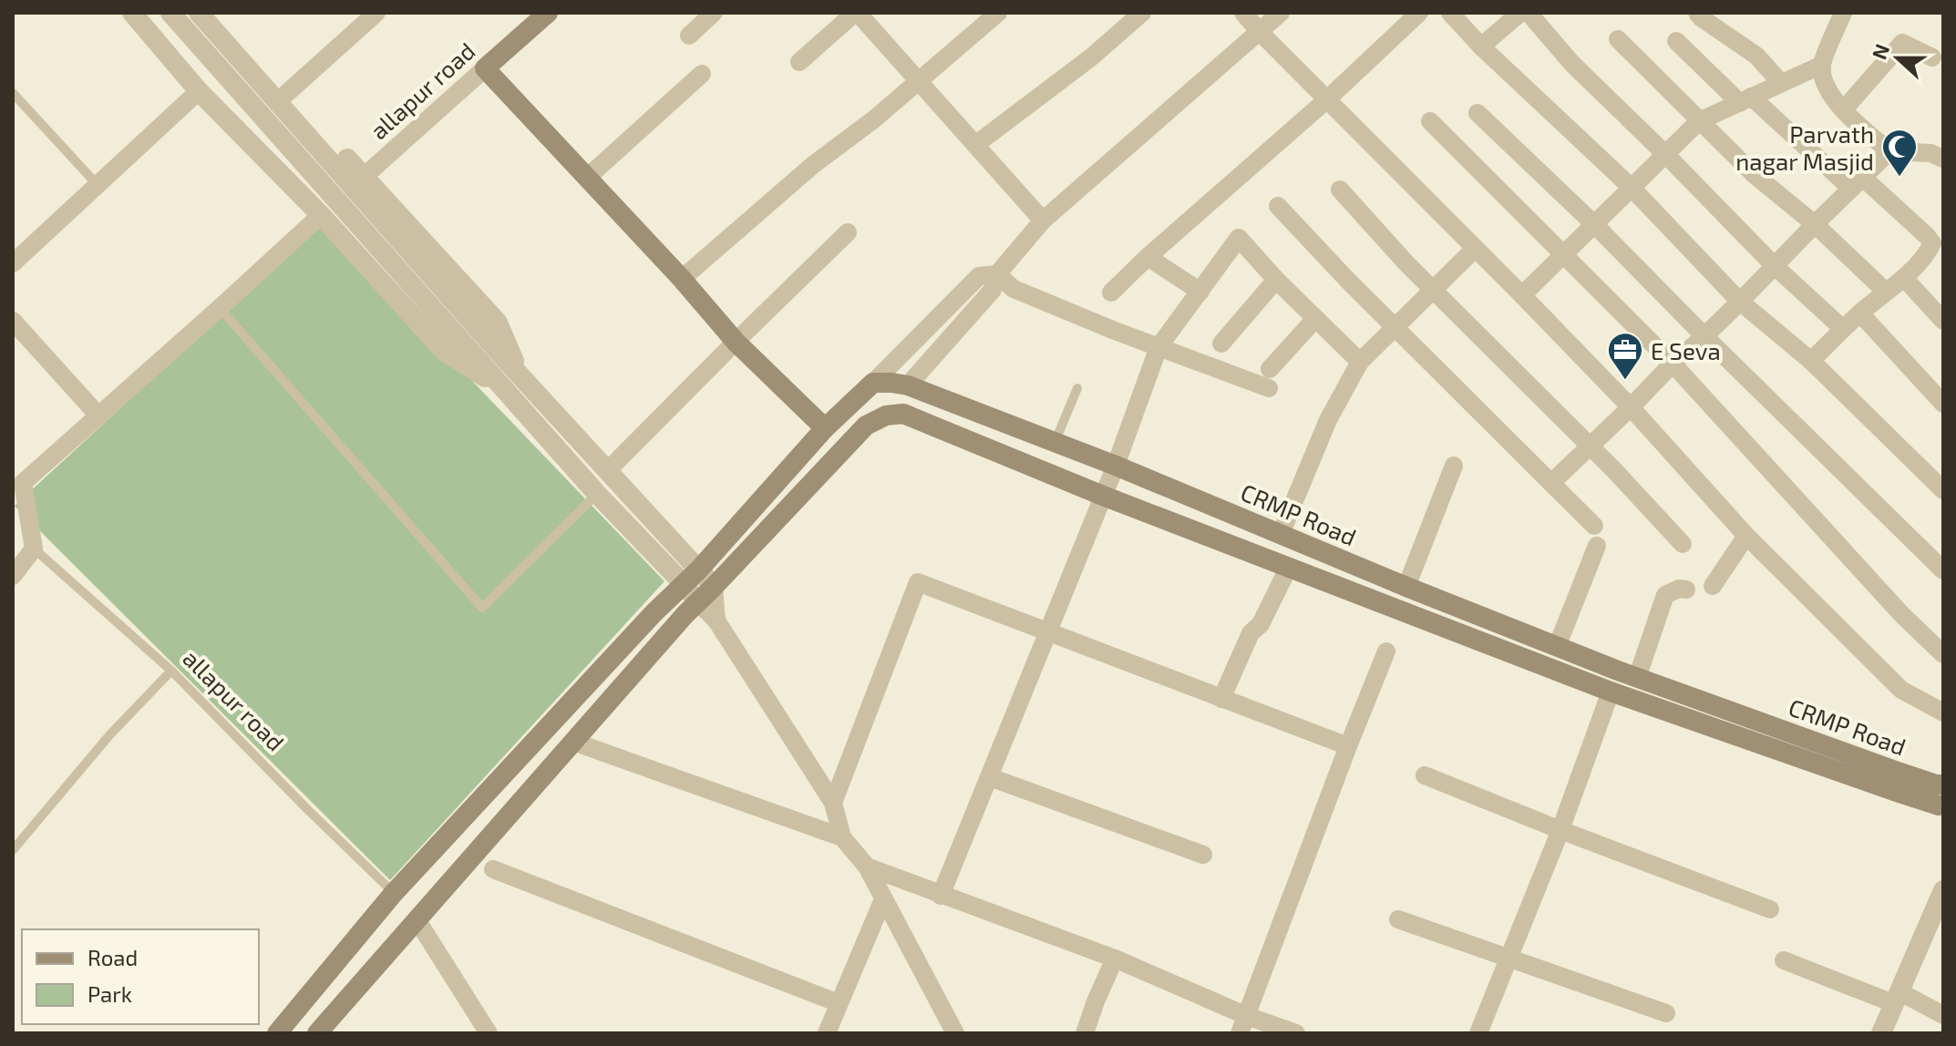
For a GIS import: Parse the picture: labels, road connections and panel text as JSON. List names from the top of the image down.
{
  "streets": {
    "main road": ["allapur road", "CRMP Road"]
  },
  "places": {
    "mosque": ["Parvath nagar Masjid"],
    "office": ["E Seva"]
  },
  "legend": ["Road", "Park"],
  "north": "left"
}
